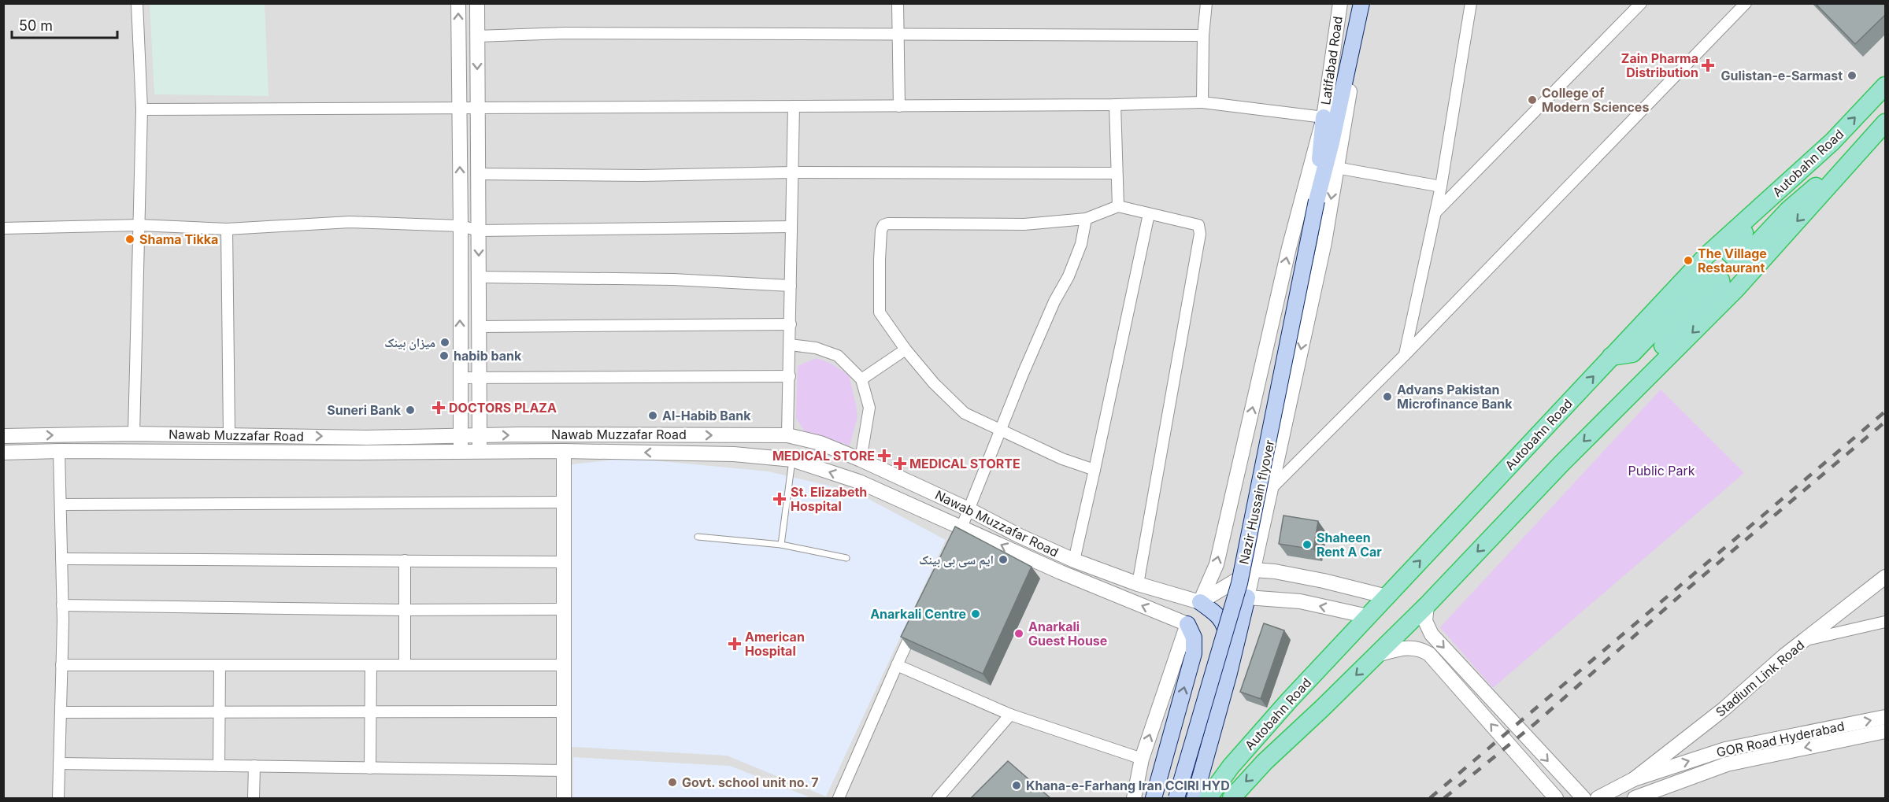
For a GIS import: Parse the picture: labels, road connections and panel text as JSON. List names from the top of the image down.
{
  "streets": {
    "highway": ["Autobahn Road"],
    "main road": ["Nazir Hussain flyover"],
    "street": [
      "Latifabad Road",
      "Nawab Muzzafar Road",
      "Stadium Link Road",
      "GOR Road Hyderabad"
    ]
  },
  "crossings": [
    ["Latifabad Road", "Nawab Muzzafar Road"],
    ["Stadium Link Road", "GOR Road Hyderabad"]
  ],
  "parks": ["Public Park"],
  "places": {
    "health": [
      "Zain Pharma Distribution",
      "DOCTORS PLAZA",
      "MEDICAL STORE",
      "MEDICAL STORTE",
      "St. Elizabeth Hospital",
      "American Hospital"
    ],
    "other": [
      "Gulistan-e-Sarmast",
      "College of Modern Sciences",
      "Shama Tikka",
      "The Village Restaurant",
      "میزان بینک",
      "habib bank",
      "Advans Pakistan Microfinance Bank",
      "Suneri Bank",
      "Al-Habib Bank",
      "Shaheen Rent A Car",
      "ایم سی بی بینک",
      "Anarkali Centre",
      "Anarkali Guest House",
      "Govt. school unit no. 7",
      "Khana-e-Farhang Iran CCIRI HYD"
    ]
  },
  "scale_bar": "50 m"
}
